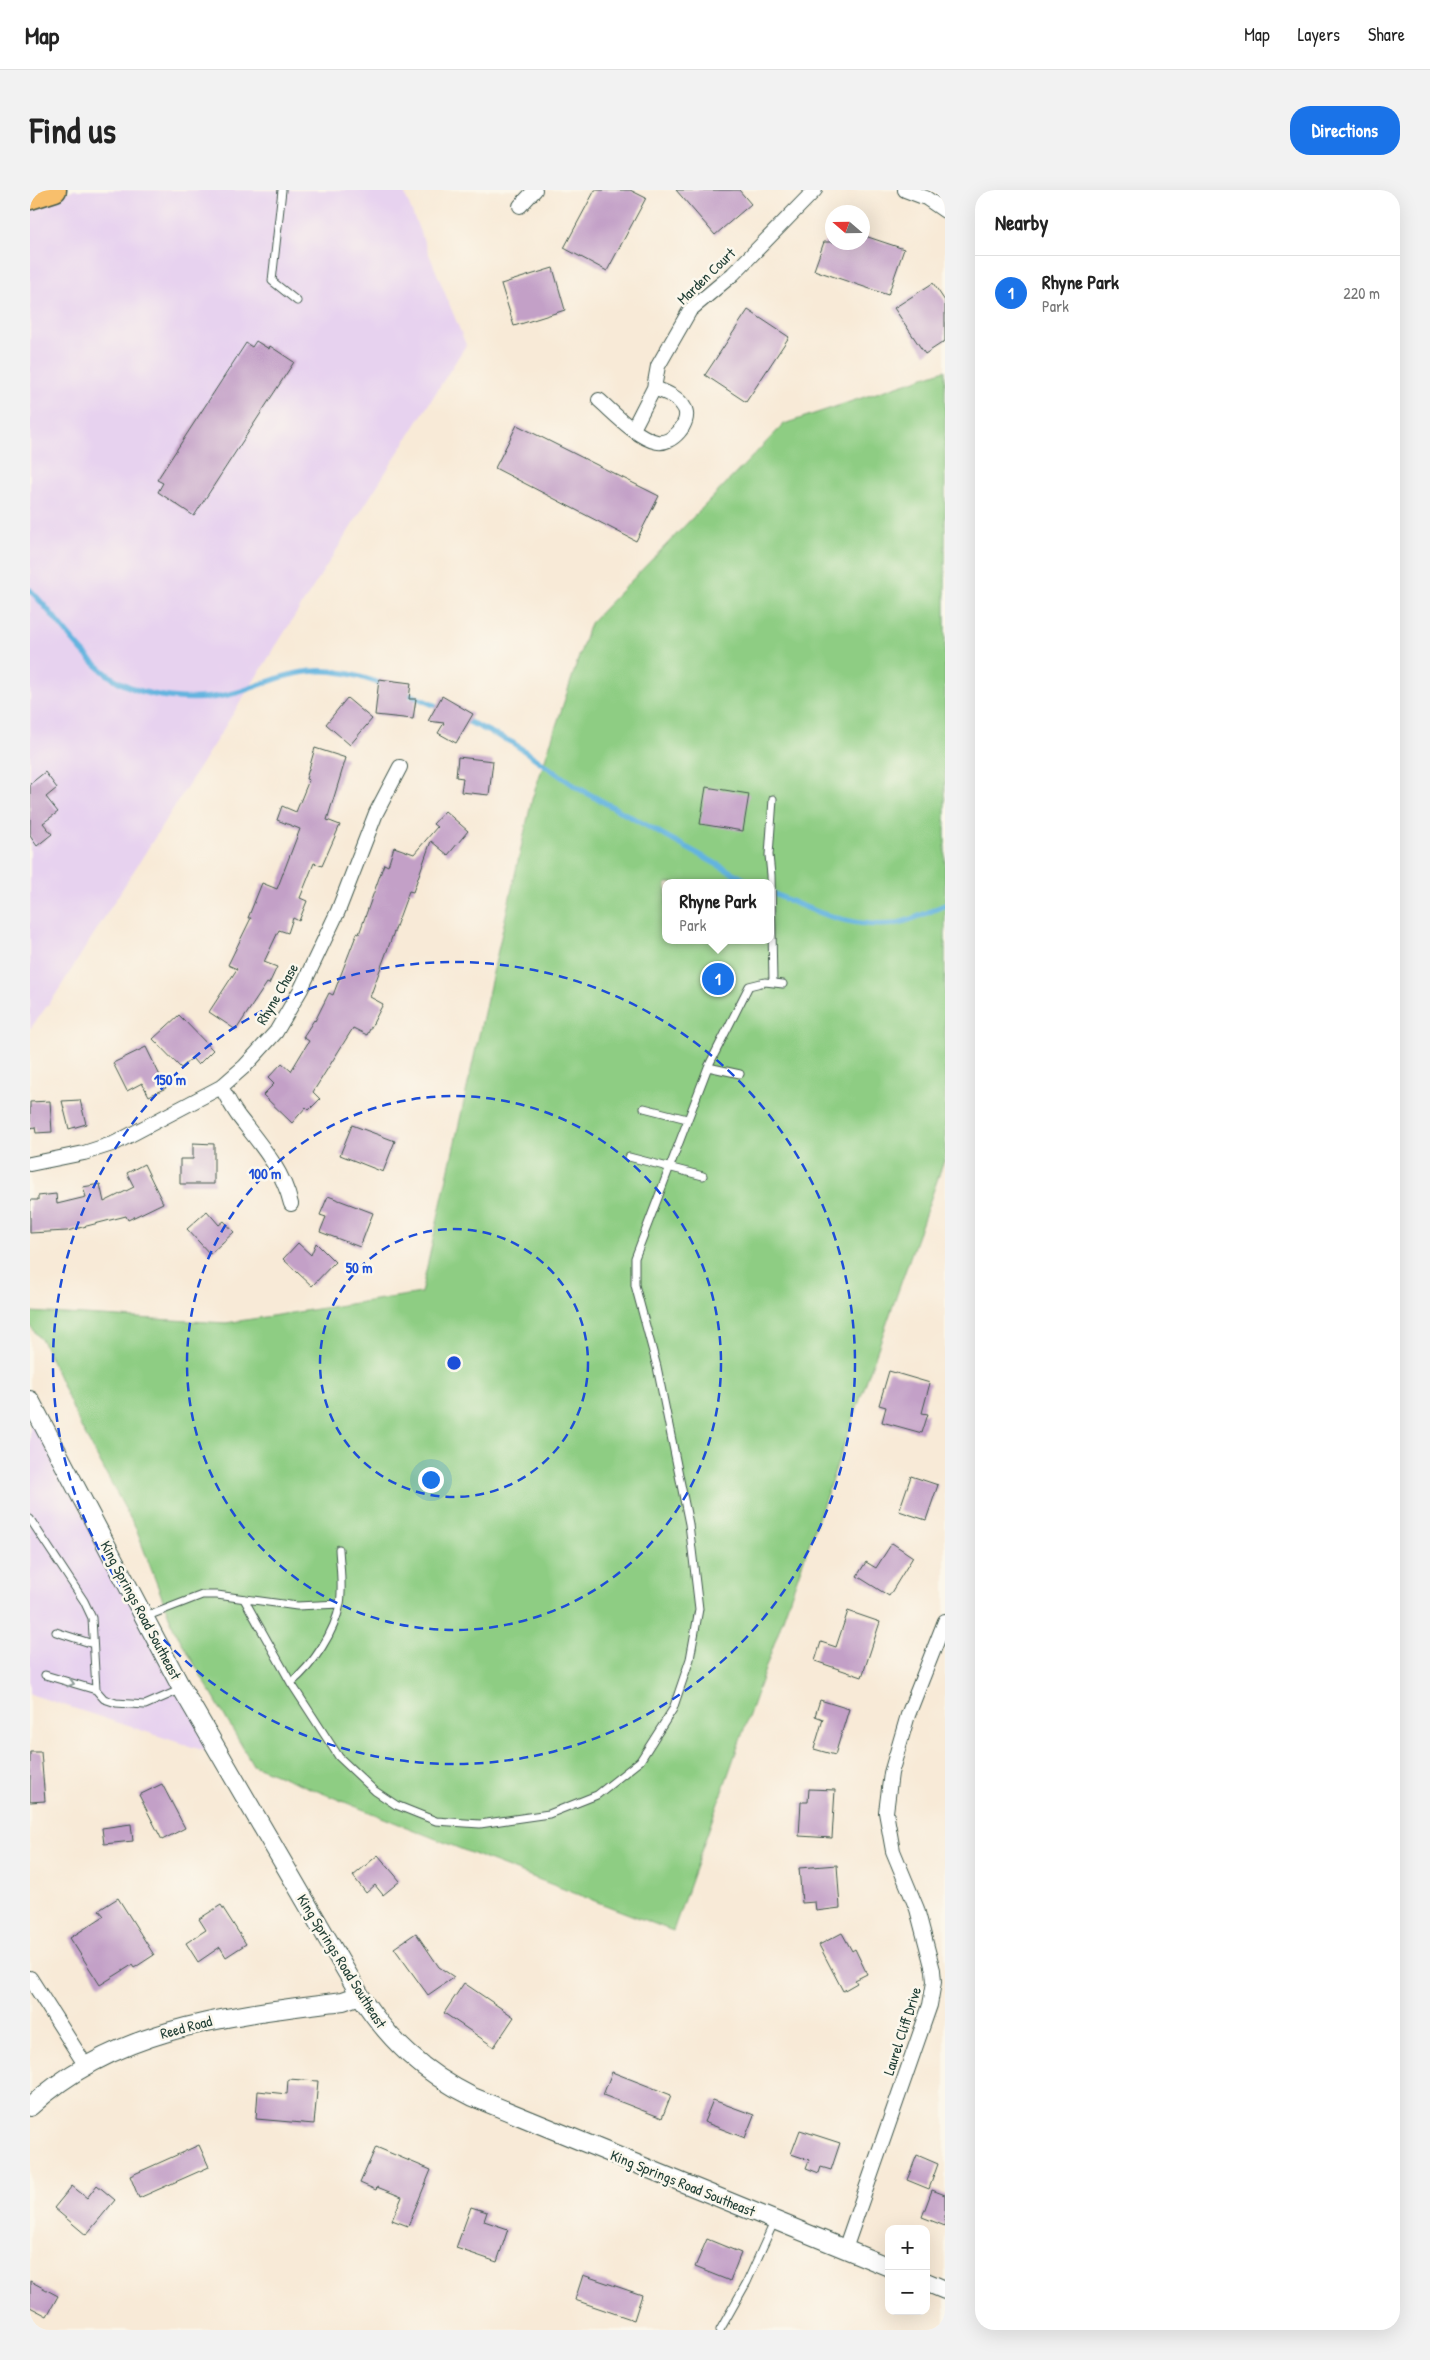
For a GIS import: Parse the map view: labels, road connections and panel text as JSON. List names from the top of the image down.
{
  "streets": {
    "street": [
      "Marden Court",
      "Rhyne Chase",
      "King Springs Road Southeast",
      "Reed Road",
      "Laurel Cliff Drive"
    ]
  },
  "crossings": [
    ["King Springs Road Southeast", "Reed Road"],
    ["King Springs Road Southeast", "Laurel Cliff Drive"]
  ],
  "north": "left",
  "page": {
    "header": "Map",
    "nav": ["Map", "Layers", "Share"],
    "buttons": "Directions",
    "title": "Find us",
    "heading": "Nearby",
    "list": [
      {
        "mark": "1",
        "name": "Rhyne Park",
        "note": "Park",
        "value": "220 m"
      }
    ],
    "popup": ["Rhyne Park", "Park"],
    "pins": "1",
    "map_buttons": ["+", "−"]
  },
  "rings": ["150 m", "100 m", "50 m"]
}
